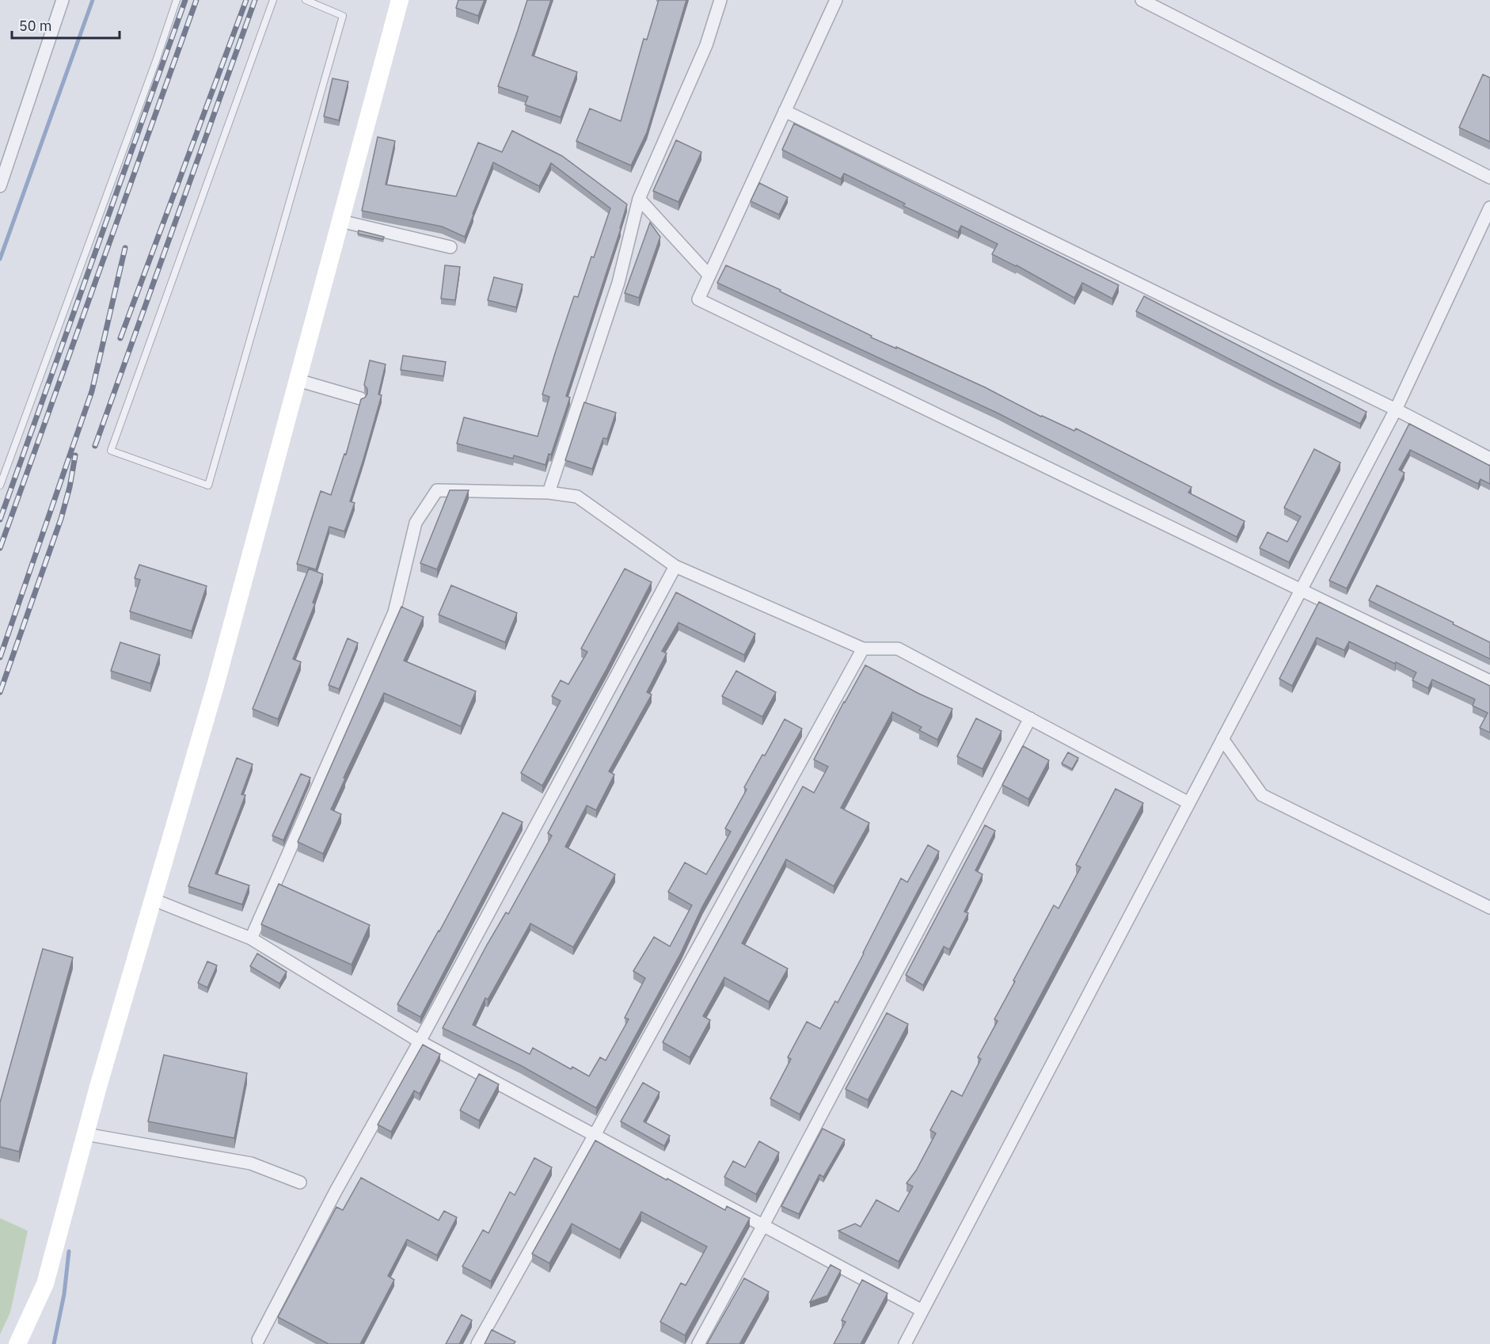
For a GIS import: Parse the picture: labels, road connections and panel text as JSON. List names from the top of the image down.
{
  "scale_bar": "50 m"
}
